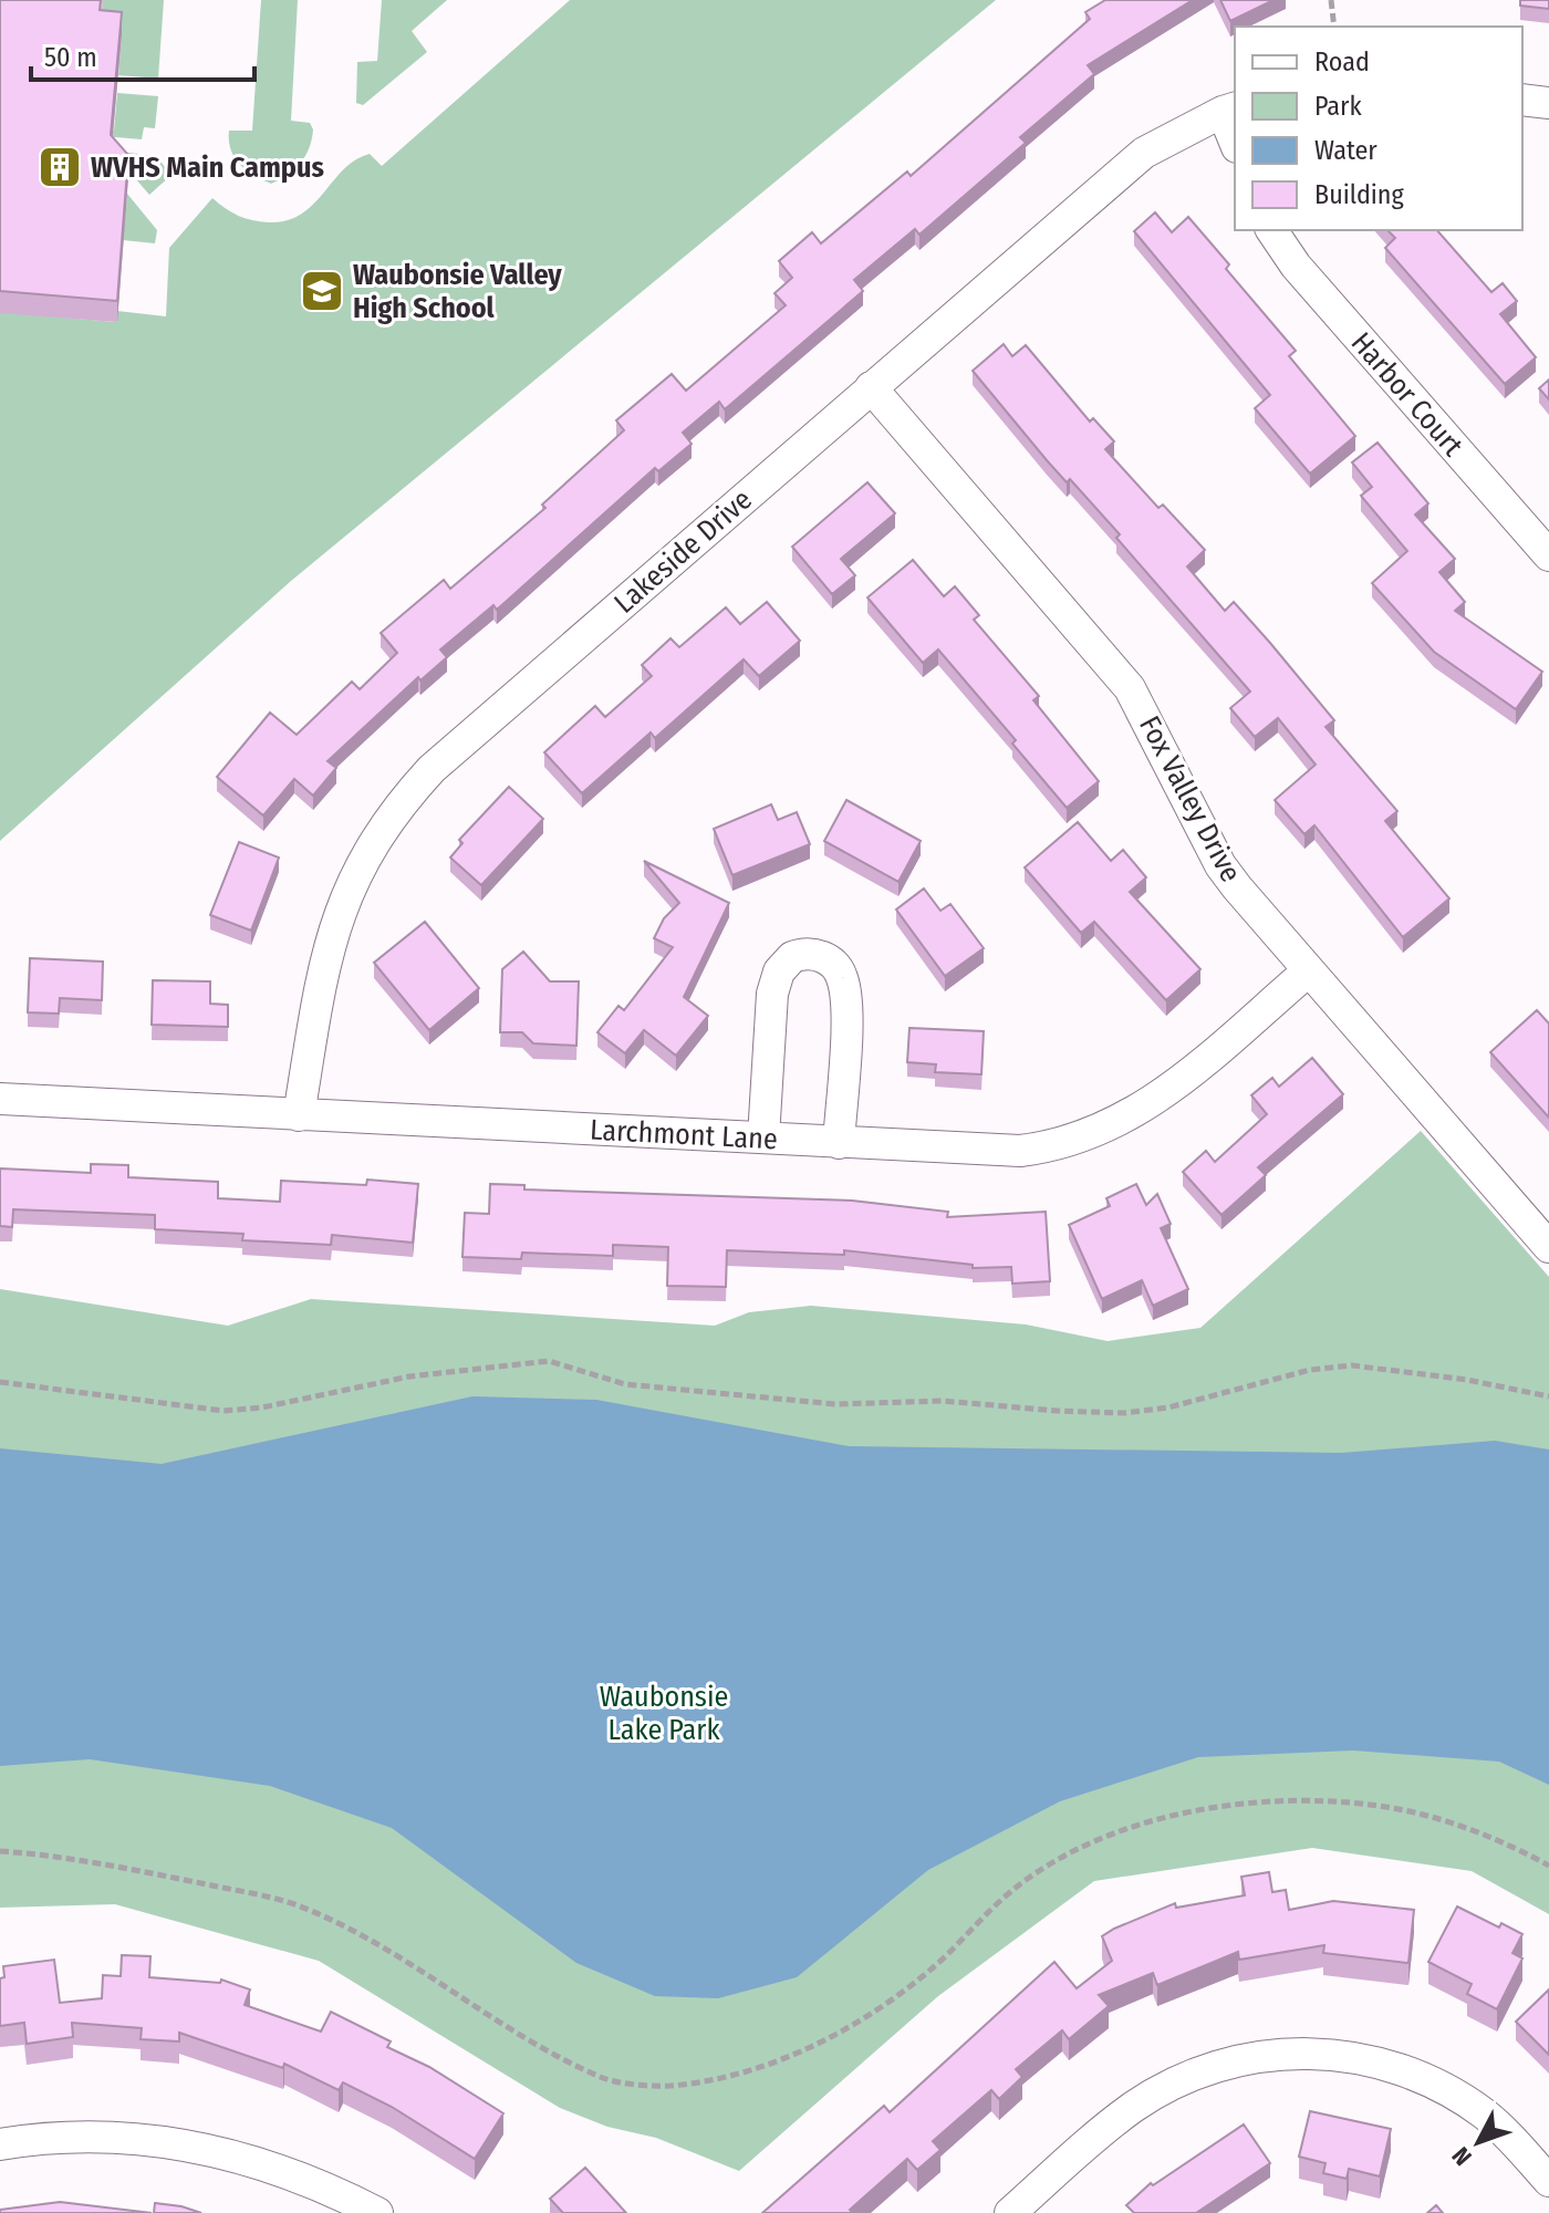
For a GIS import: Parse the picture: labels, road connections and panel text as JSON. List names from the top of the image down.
{
  "streets": {
    "street": [
      "Harbor Court",
      "Lakeside Drive",
      "Fox Valley Drive",
      "Larchmont Lane"
    ]
  },
  "crossings": [
    ["Lakeside Drive", "Fox Valley Drive"],
    ["Lakeside Drive", "Larchmont Lane"],
    ["Fox Valley Drive", "Larchmont Lane"]
  ],
  "parks": ["Waubonsie Lake Park"],
  "places": {
    "building": ["WVHS Main Campus"],
    "school or university": ["Waubonsie Valley High School"]
  },
  "legend": [
    "Road",
    "Park",
    "Water",
    "Building"
  ],
  "scale_bar": "50 m",
  "north": "bottom left"
}
